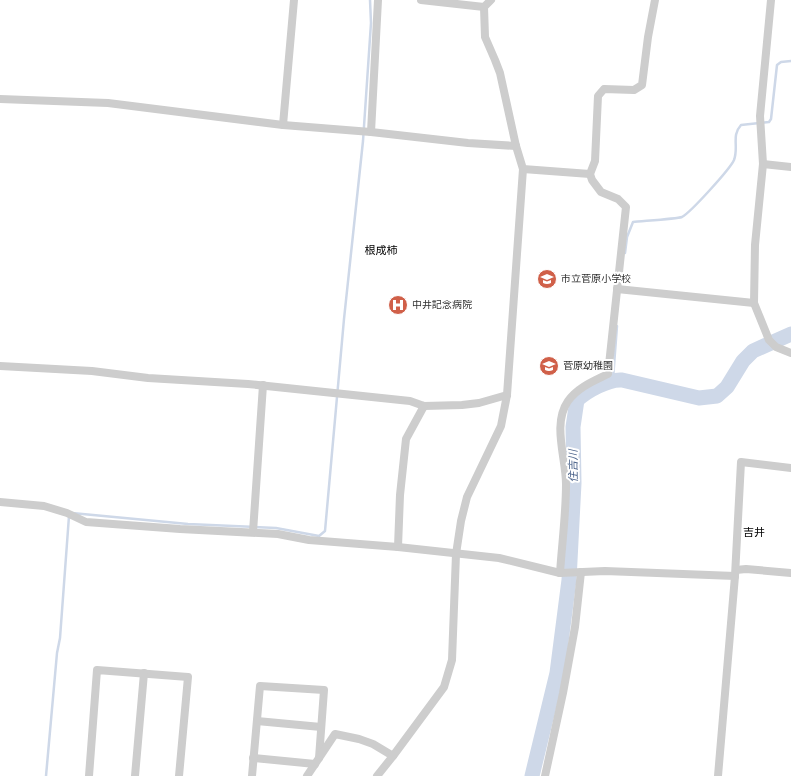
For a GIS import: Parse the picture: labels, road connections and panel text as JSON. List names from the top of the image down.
{
  "districts": ["根成柿", "吉井"],
  "water": ["住吉川"],
  "places": {
    "school or university": ["市立菅原小学校", "菅原幼稚園"],
    "hospital": ["中井記念病院"]
  }
}
